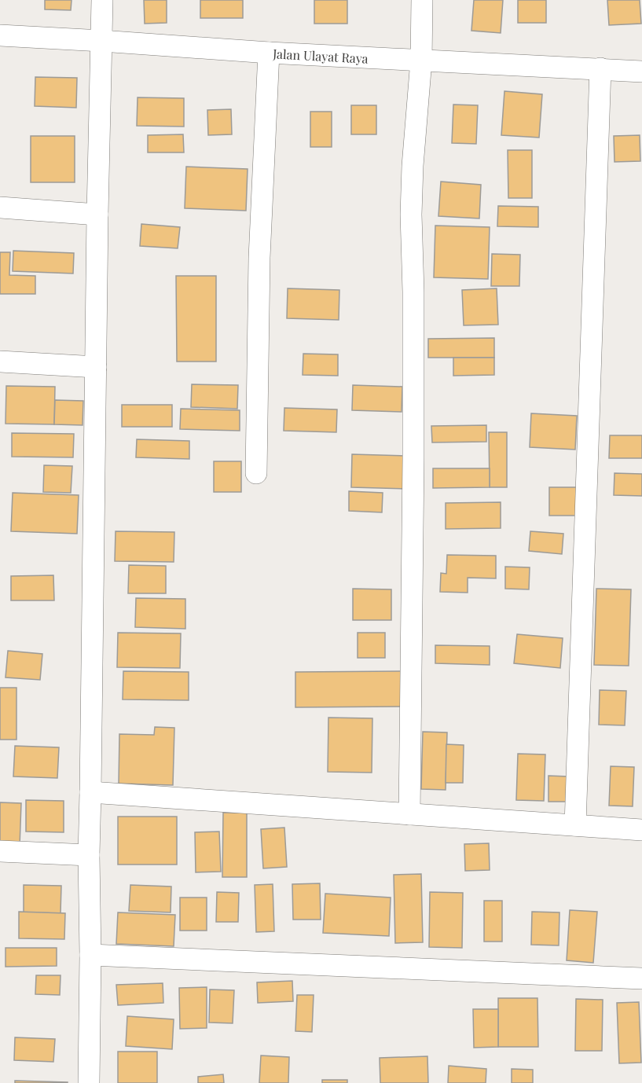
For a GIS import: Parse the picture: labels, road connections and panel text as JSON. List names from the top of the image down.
{
  "streets": {
    "street": ["Jalan Ulayat Raya"]
  }
}
